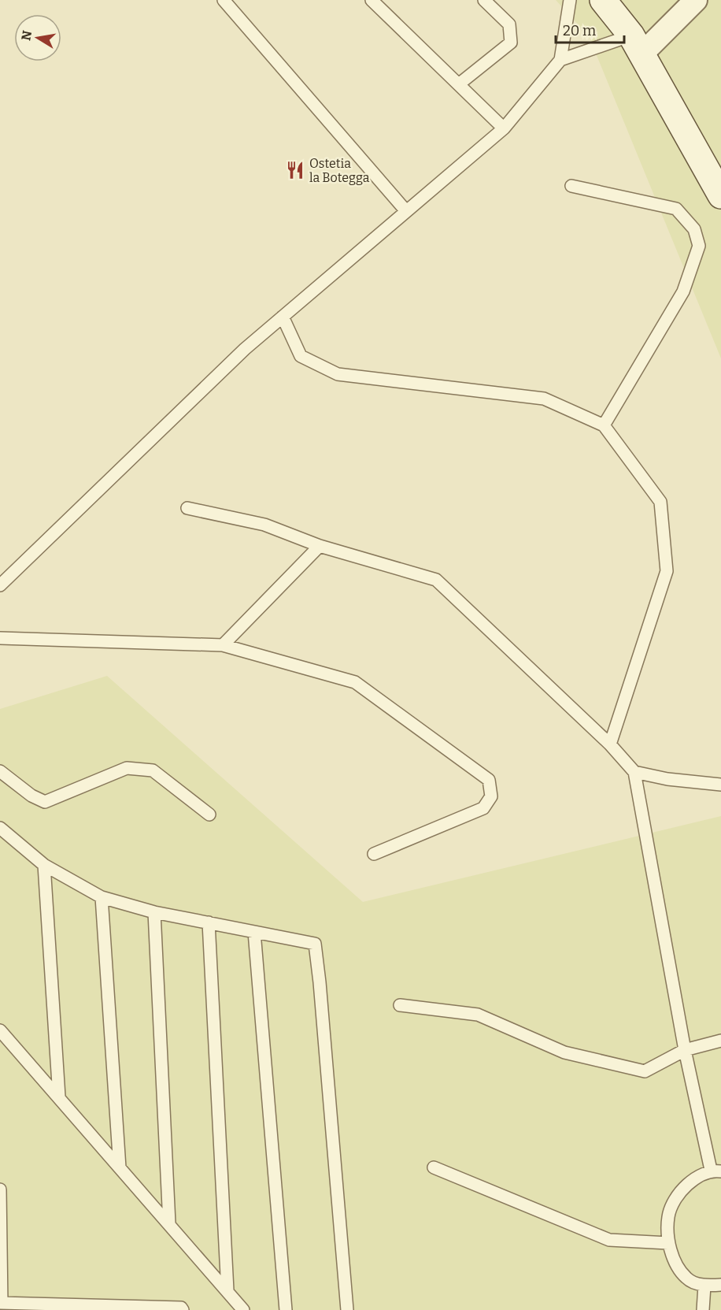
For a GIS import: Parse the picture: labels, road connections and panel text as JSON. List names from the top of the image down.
{
  "places": {
    "restaurant": ["Ostetia la Botegga"]
  },
  "scale_bar": "20 m",
  "north": "left"
}
